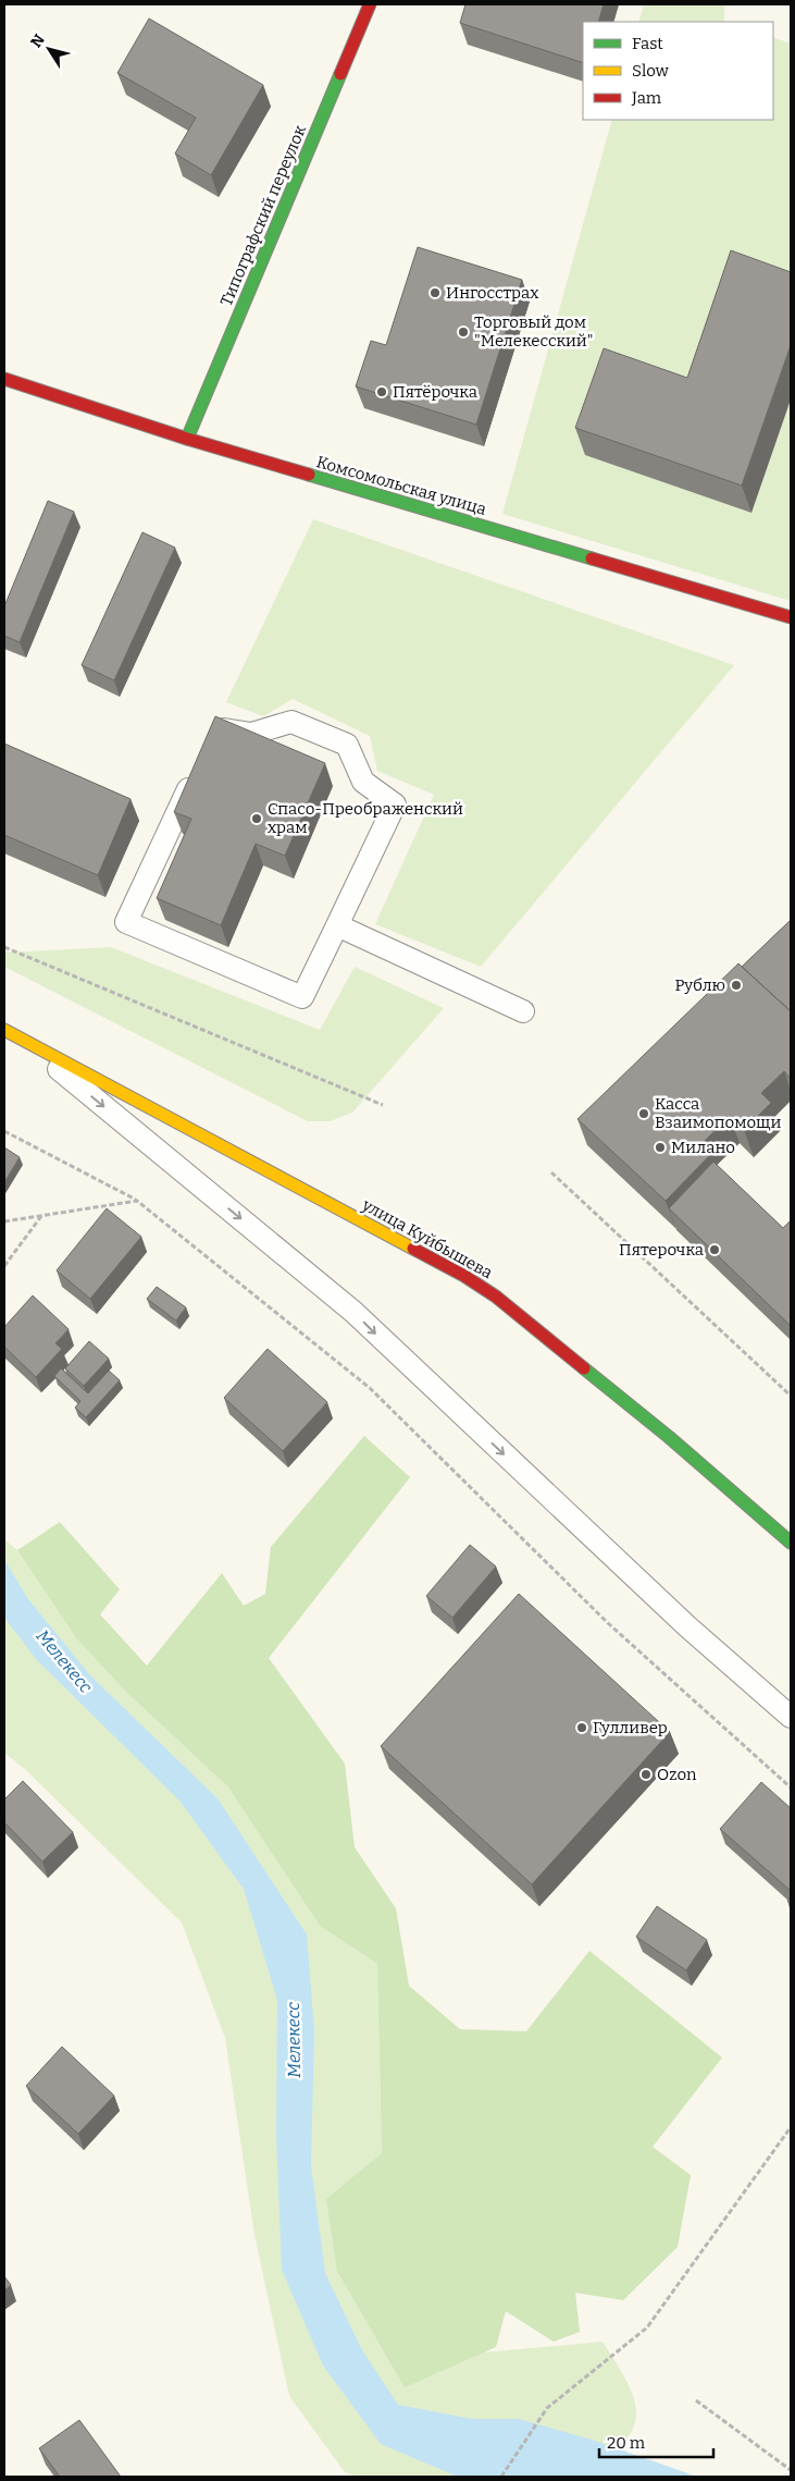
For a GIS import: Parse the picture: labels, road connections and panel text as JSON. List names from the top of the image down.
{
  "streets": {
    "street": ["Типографский переулок", "Комсомольская улица", "улица Куйбышева"]
  },
  "crossings": [
    ["Типографский переулок", "Комсомольская улица"]
  ],
  "water": ["Мелекесс"],
  "places": [
    "Ингосстрах",
    "Торговый дом \"Мелекесский\"",
    "Пятёрочка",
    "Спасо-Преображенский храм",
    "Рублю",
    "Касса Взаимопомощи",
    "Милано",
    "Пятерочка",
    "Гулливер",
    "Ozon"
  ],
  "legend": ["Fast", "Slow", "Jam"],
  "scale_bar": "20 m",
  "north": "top left"
}
